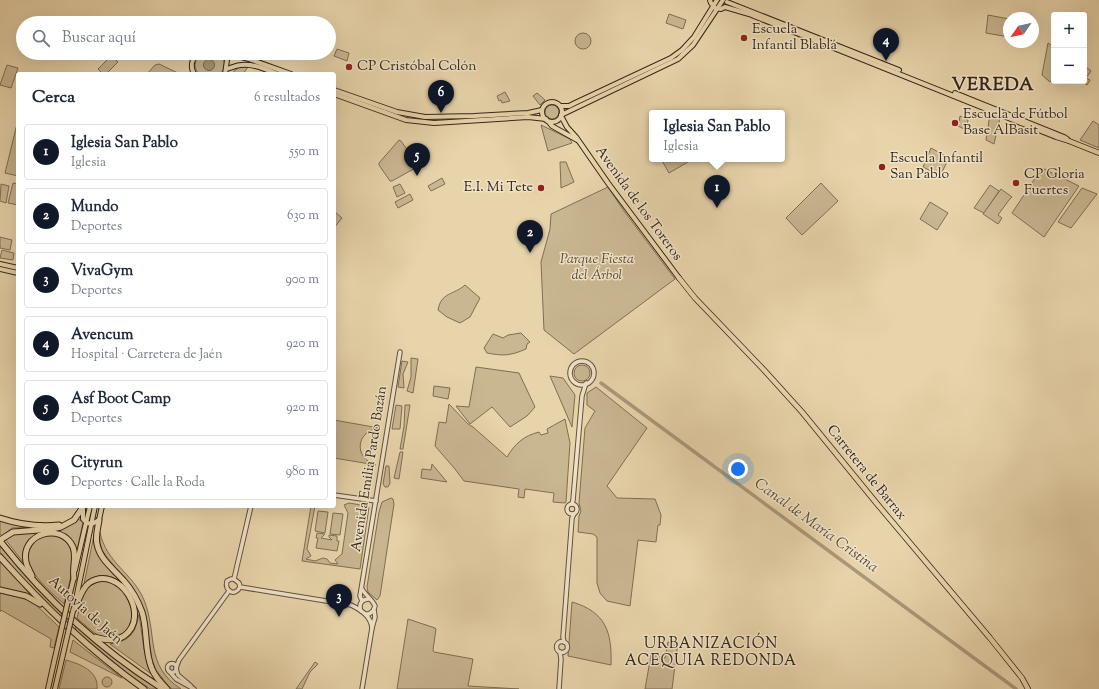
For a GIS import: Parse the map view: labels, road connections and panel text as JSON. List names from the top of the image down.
{
  "streets": {
    "highway": ["Carretera de Barrax", "Autovía de Jaén"],
    "main road": ["Avenida de los Toreros"],
    "street": ["Avenida Emilia Pardo Bazán"]
  },
  "crossings": [
    ["Avenida de los Toreros", "Carretera de Barrax"]
  ],
  "districts": ["VEREDA", "URBANIZACIÓN ACEQUIA REDONDA"],
  "water": ["Canal de María Cristina"],
  "parks": ["Parque Fiesta del Árbol"],
  "places": [
    "Escuela Infantil Blablá",
    "CP Cristóbal Colón",
    "Escuela de Fútbol Base AlBasit",
    "Escuela Infantil San Pablo",
    "CP Gloria Fuertes",
    "E.I. Mi Tete"
  ],
  "north": "bottom left",
  "page": {
    "map_buttons": ["+", "−"],
    "search": "Buscar aquí",
    "pins": [
      "4",
      "6",
      "5",
      "1",
      "2",
      "3"
    ],
    "heading": ["Cerca", "6 resultados"],
    "popup": ["Iglesia San Pablo", "Iglesia"],
    "list": [
      {
        "mark": "1",
        "name": "Iglesia San Pablo",
        "note": "Iglesia",
        "value": "550 m"
      },
      {
        "mark": "2",
        "name": "Mundo",
        "note": "Deportes",
        "value": "630 m"
      },
      {
        "mark": "3",
        "name": "VivaGym",
        "note": "Deportes",
        "value": "900 m"
      },
      {
        "mark": "4",
        "name": "Avencum",
        "note": "Hospital · Carretera de Jaén",
        "value": "920 m"
      },
      {
        "mark": "5",
        "name": "Asf Boot Camp",
        "note": "Deportes",
        "value": "920 m"
      },
      {
        "mark": "6",
        "name": "Cityrun",
        "note": "Deportes · Calle la Roda",
        "value": "980 m"
      }
    ]
  }
}
